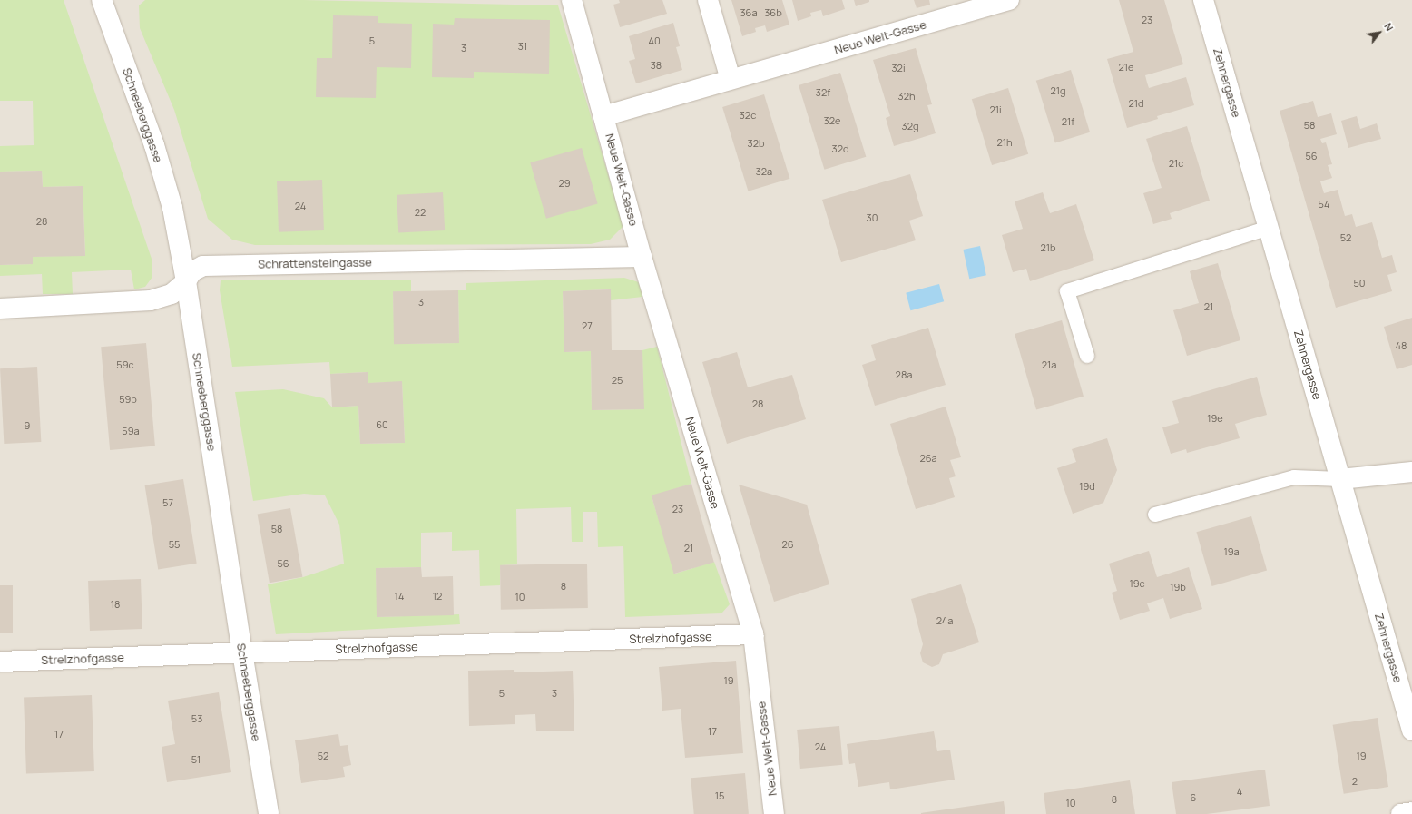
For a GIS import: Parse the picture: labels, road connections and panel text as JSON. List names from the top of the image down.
{
  "streets": {
    "street": [
      "Neue Welt-Gasse",
      "Zehnergasse",
      "Schneeberggasse",
      "Schrattensteingasse",
      "Strelzhofgasse"
    ]
  },
  "crossings": [
    ["Neue Welt-Gasse", "Schrattensteingasse"],
    ["Neue Welt-Gasse", "Strelzhofgasse"],
    ["Schneeberggasse", "Schrattensteingasse"],
    ["Schneeberggasse", "Strelzhofgasse"]
  ],
  "house_numbers": [
    "36a",
    "36b",
    "23",
    "5",
    "40",
    "31",
    "3",
    "38",
    "21e",
    "32i",
    "21g",
    "32f",
    "32h",
    "21d",
    "21i",
    "32c",
    "32e",
    "21f",
    "58",
    "32g",
    "21h",
    "32b",
    "32d",
    "56",
    "21c",
    "32a",
    "29",
    "54",
    "24",
    "22",
    "30",
    "28",
    "52",
    "21b",
    "50",
    "3",
    "21",
    "27",
    "48",
    "59c",
    "21a",
    "28a",
    "25",
    "59b",
    "28",
    "19e",
    "60",
    "9",
    "59a",
    "26a",
    "19d",
    "57",
    "23",
    "58",
    "55",
    "26",
    "21",
    "19a",
    "56",
    "19c",
    "8",
    "19b",
    "14",
    "12",
    "10",
    "18",
    "24a",
    "19",
    "5",
    "3",
    "53",
    "17",
    "17",
    "24",
    "52",
    "19",
    "51",
    "2",
    "4",
    "15",
    "6",
    "8",
    "10"
  ],
  "north": "top right"
}
